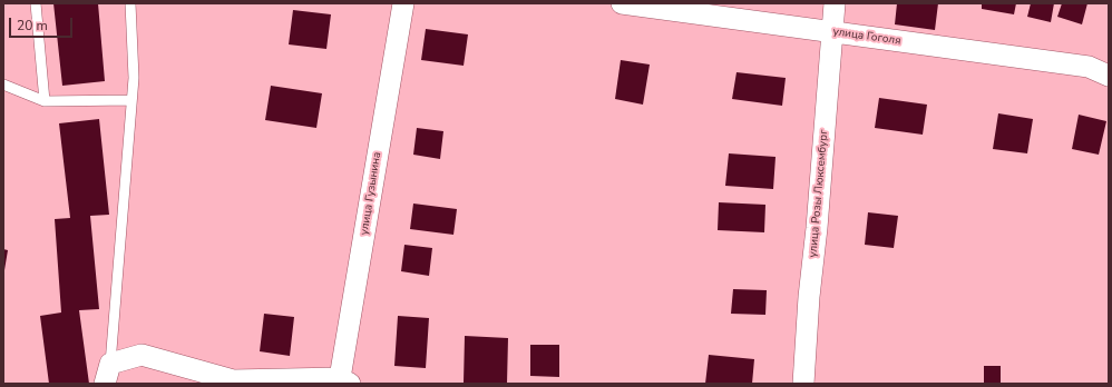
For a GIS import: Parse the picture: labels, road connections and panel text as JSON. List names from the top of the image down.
{
  "streets": {
    "street": ["улица Гоголя", "улица Гузынина", "улица Розы Люксембург"]
  },
  "crossings": [
    ["улица Гоголя", "улица Розы Люксембург"]
  ],
  "scale_bar": "20 m"
}
